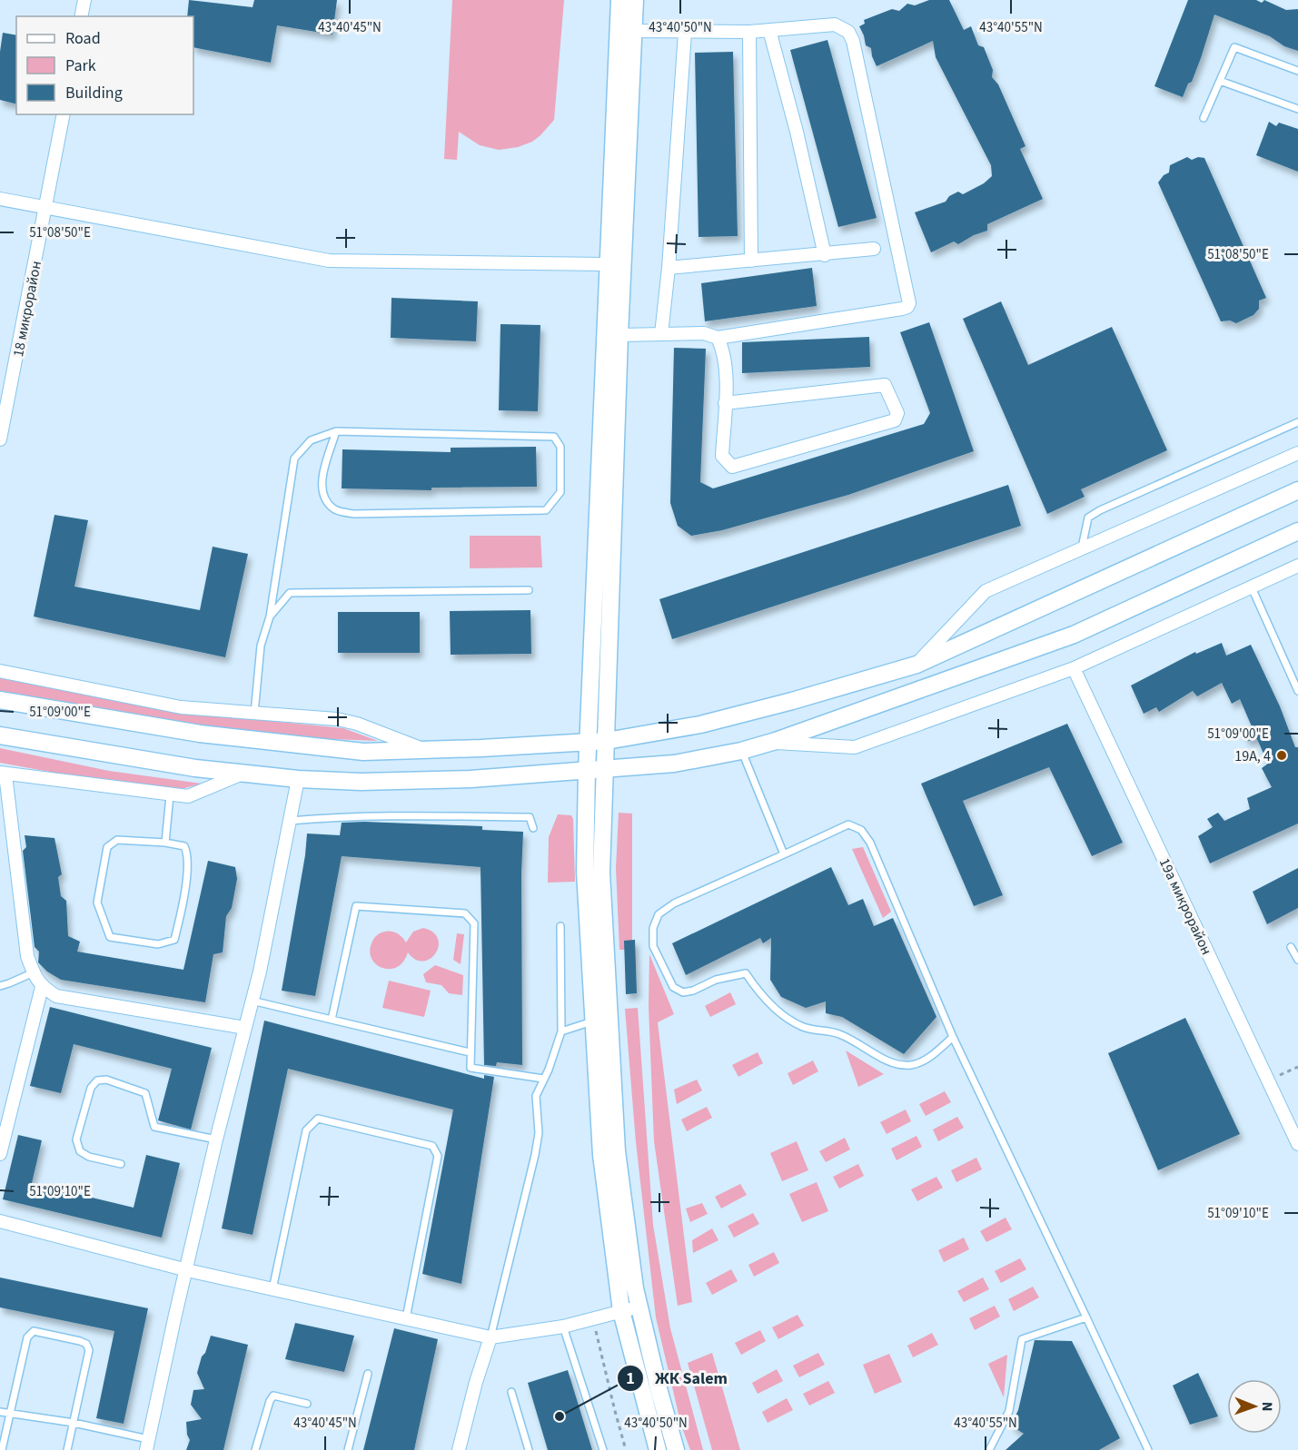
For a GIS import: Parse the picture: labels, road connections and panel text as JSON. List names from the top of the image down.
{
  "streets": {
    "street": ["18 микрорайон", "19а микрорайон"]
  },
  "places": ["19А, 4", "ЖК Salem"],
  "legend": ["Road", "Park", "Building"],
  "north": "right",
  "coordinates": [
    "43°40'45\"N",
    "43°40'50\"N",
    "43°40'55\"N",
    "51°08'50\"E",
    "51°09'00\"E",
    "51°09'10\"E"
  ]
}
